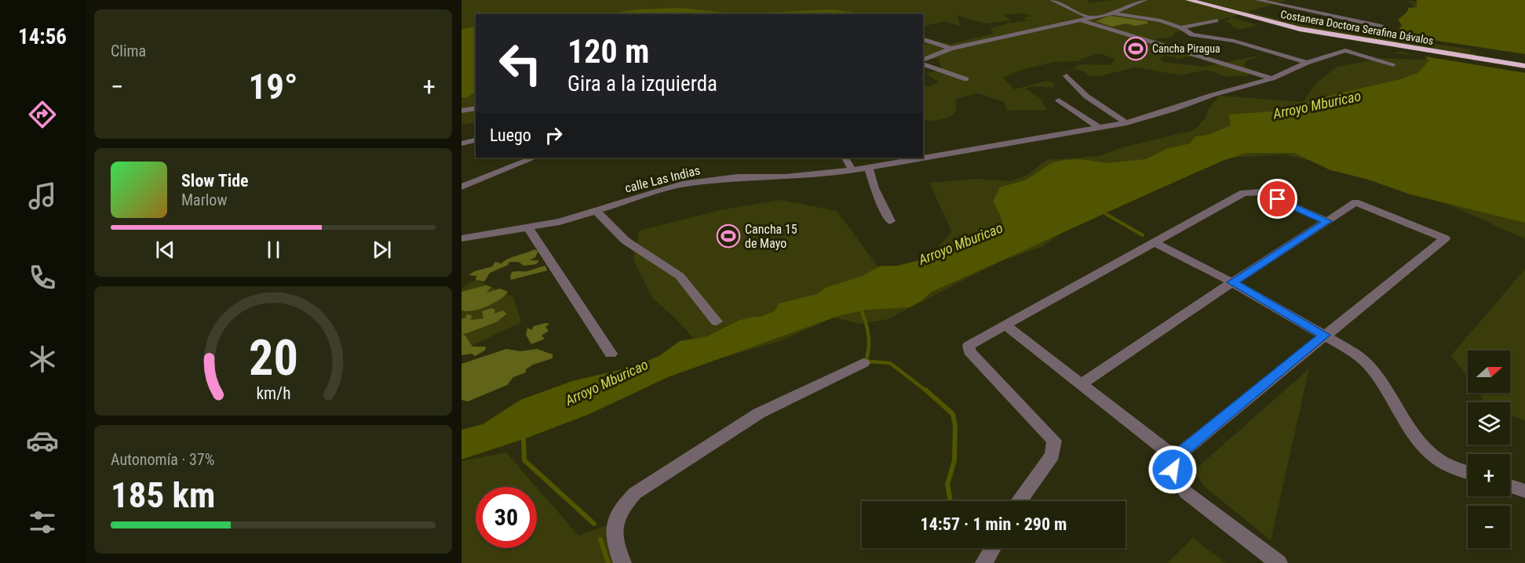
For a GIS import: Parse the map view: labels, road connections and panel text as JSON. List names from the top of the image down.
{
  "streets": {
    "highway": ["Costanera Doctora Serafina Dávalos"],
    "street": ["calle Las Indias"]
  },
  "water": ["Arroyo Mburicao"],
  "places": {
    "sports": ["Cancha Piragua", "Cancha 15 de Mayo"]
  },
  "north": "right",
  "page": {
    "tabs": "14:56",
    "tile": [
      "Clima",
      ["Autonomía · 37%", "185 km"]
    ],
    "turn": ["120 m", "Gira a la izquierda"],
    "heat": ["−", "19°", "+"],
    "then": "Luego",
    "song": ["Slow Tide", "Marlow"],
    "map_buttons": ["+", "−"],
    "limit": "30",
    "trip": "14:57 · 1 min · 290 m",
    "gauge": ["20", "km/h"]
  }
}
